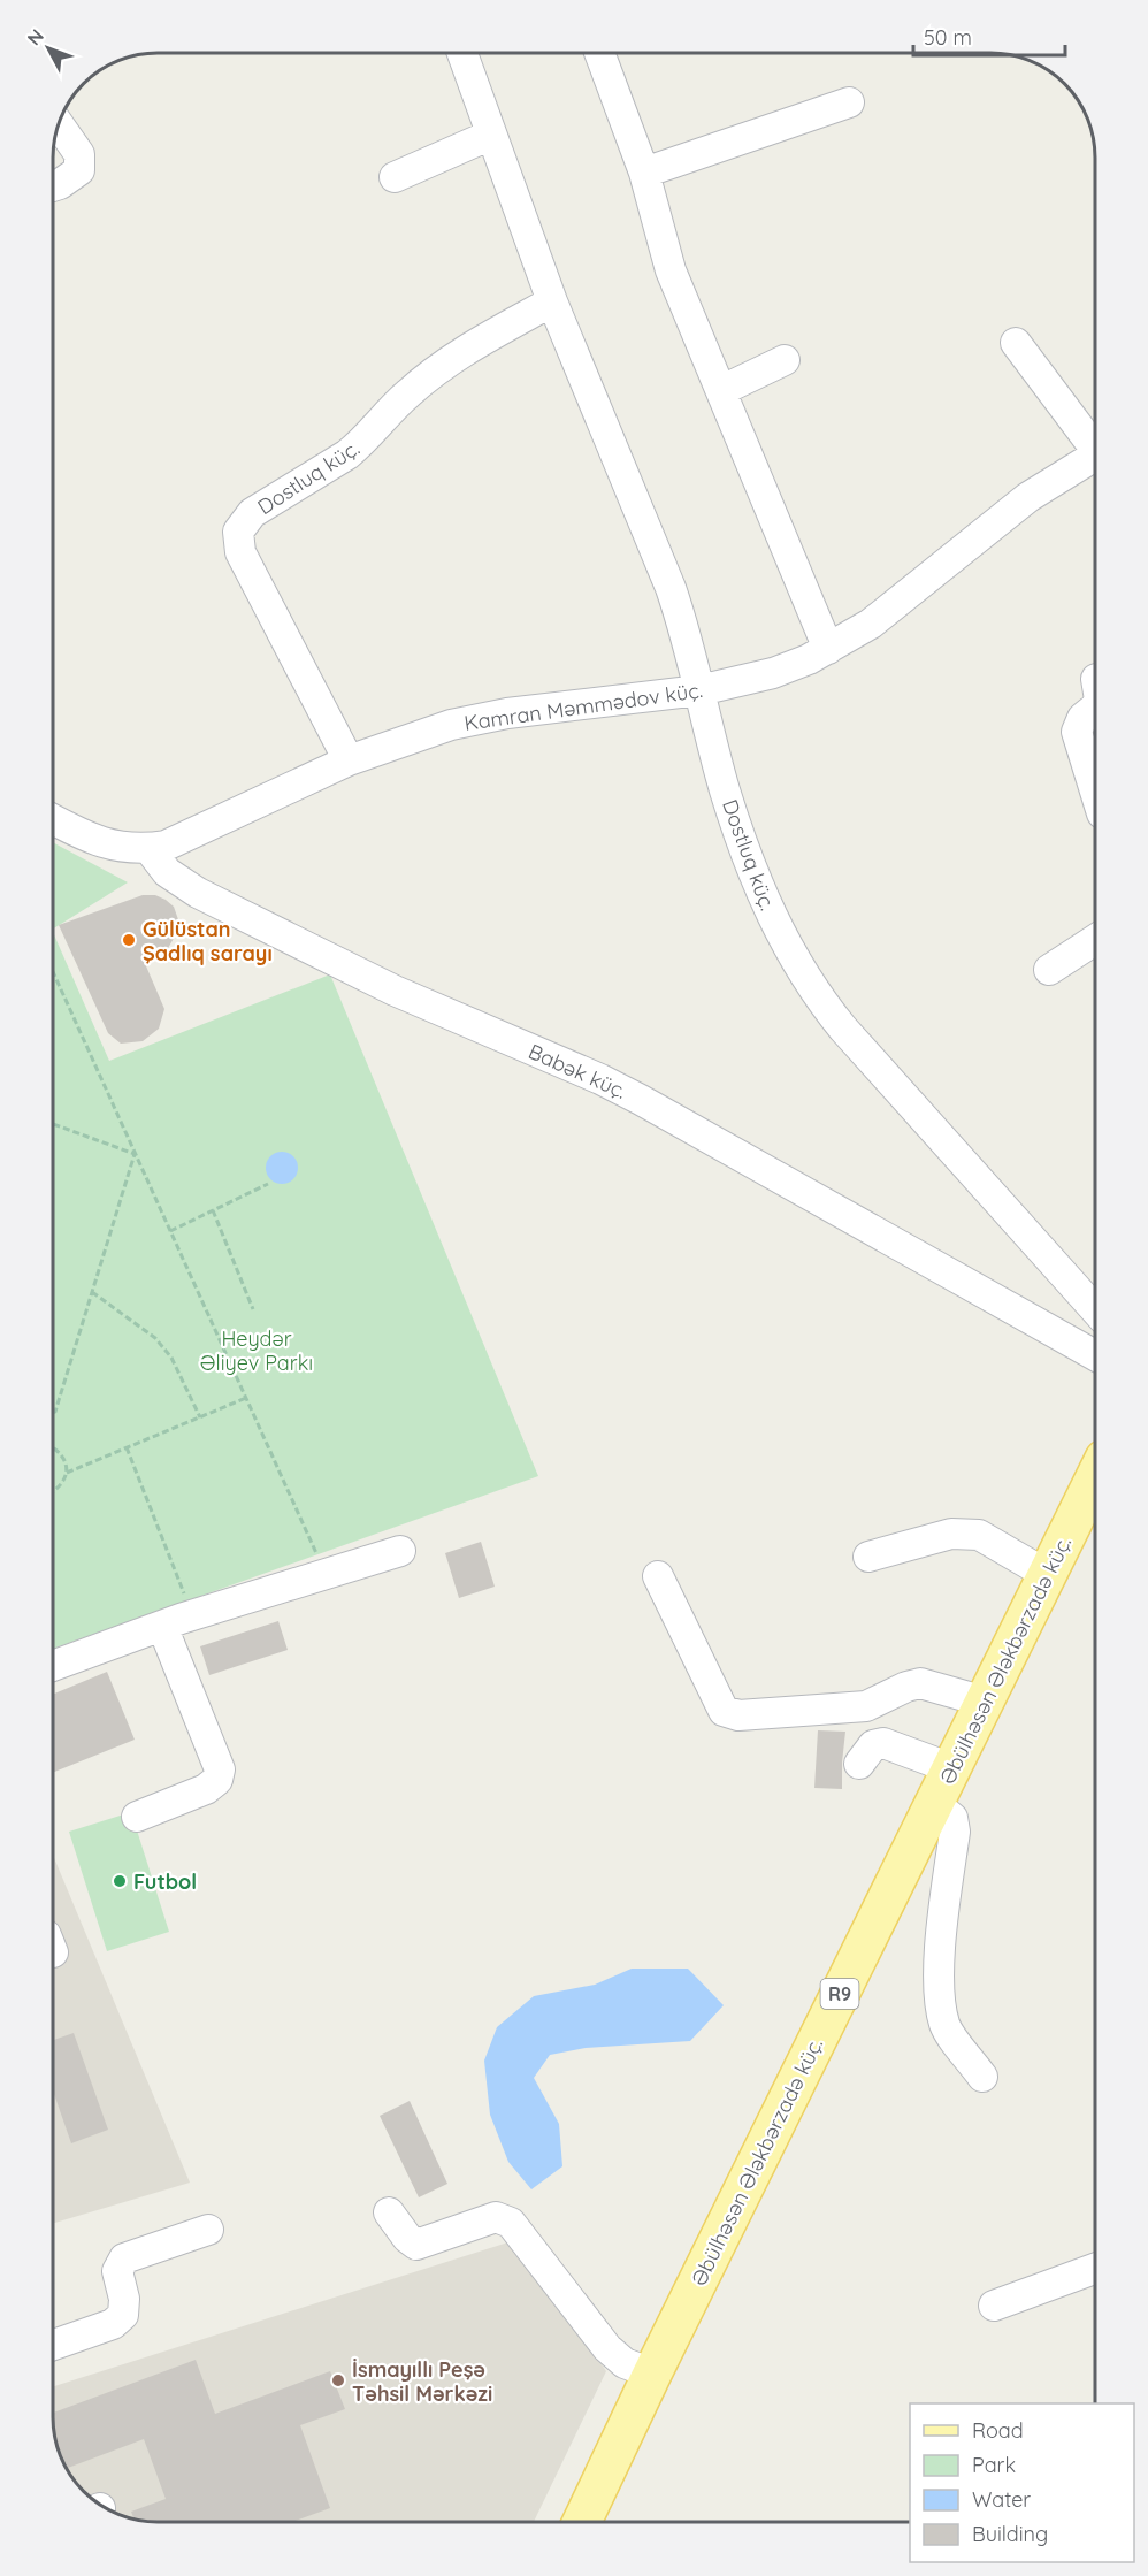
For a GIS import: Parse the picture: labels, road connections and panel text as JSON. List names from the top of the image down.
{
  "streets": {
    "main road": ["Əbülhəsən Ələkbərzadə küç.", "R9"],
    "street": ["Dostluq küç.", "Kamran Məmmədov küç.", "Babək küç."]
  },
  "crossings": [
    ["Dostluq küç.", "Kamran Məmmədov küç."],
    ["Kamran Məmmədov küç.", "Babək küç."]
  ],
  "parks": ["Heydər Əliyev Parkı"],
  "places": ["Gülüstan Şadlıq sarayı", "Futbol", "İsmayıllı Peşə Təhsil Mərkəzi"],
  "legend": [
    "Road",
    "Park",
    "Water",
    "Building"
  ],
  "scale_bar": "50 m",
  "north": "top left"
}
